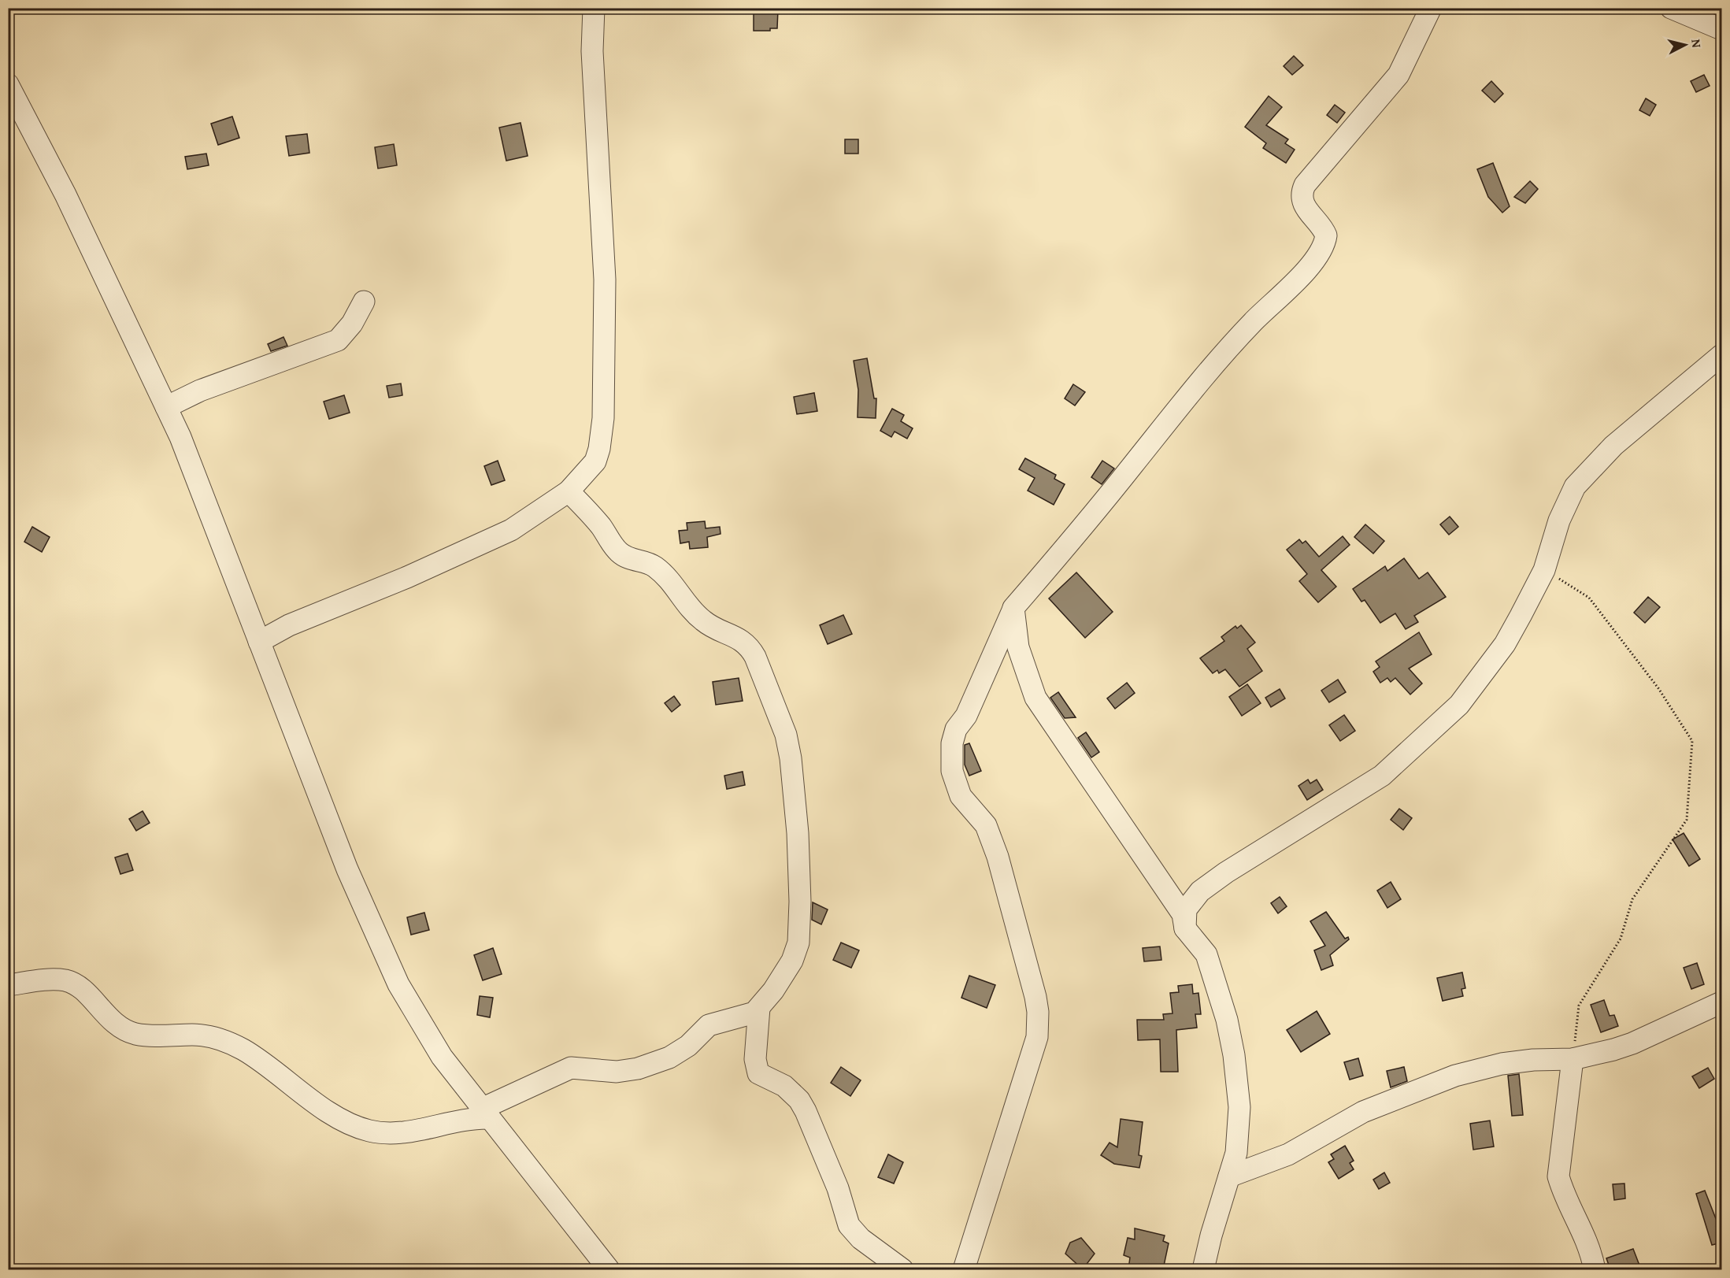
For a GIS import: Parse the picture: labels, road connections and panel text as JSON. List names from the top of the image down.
{
  "north": "right"
}
